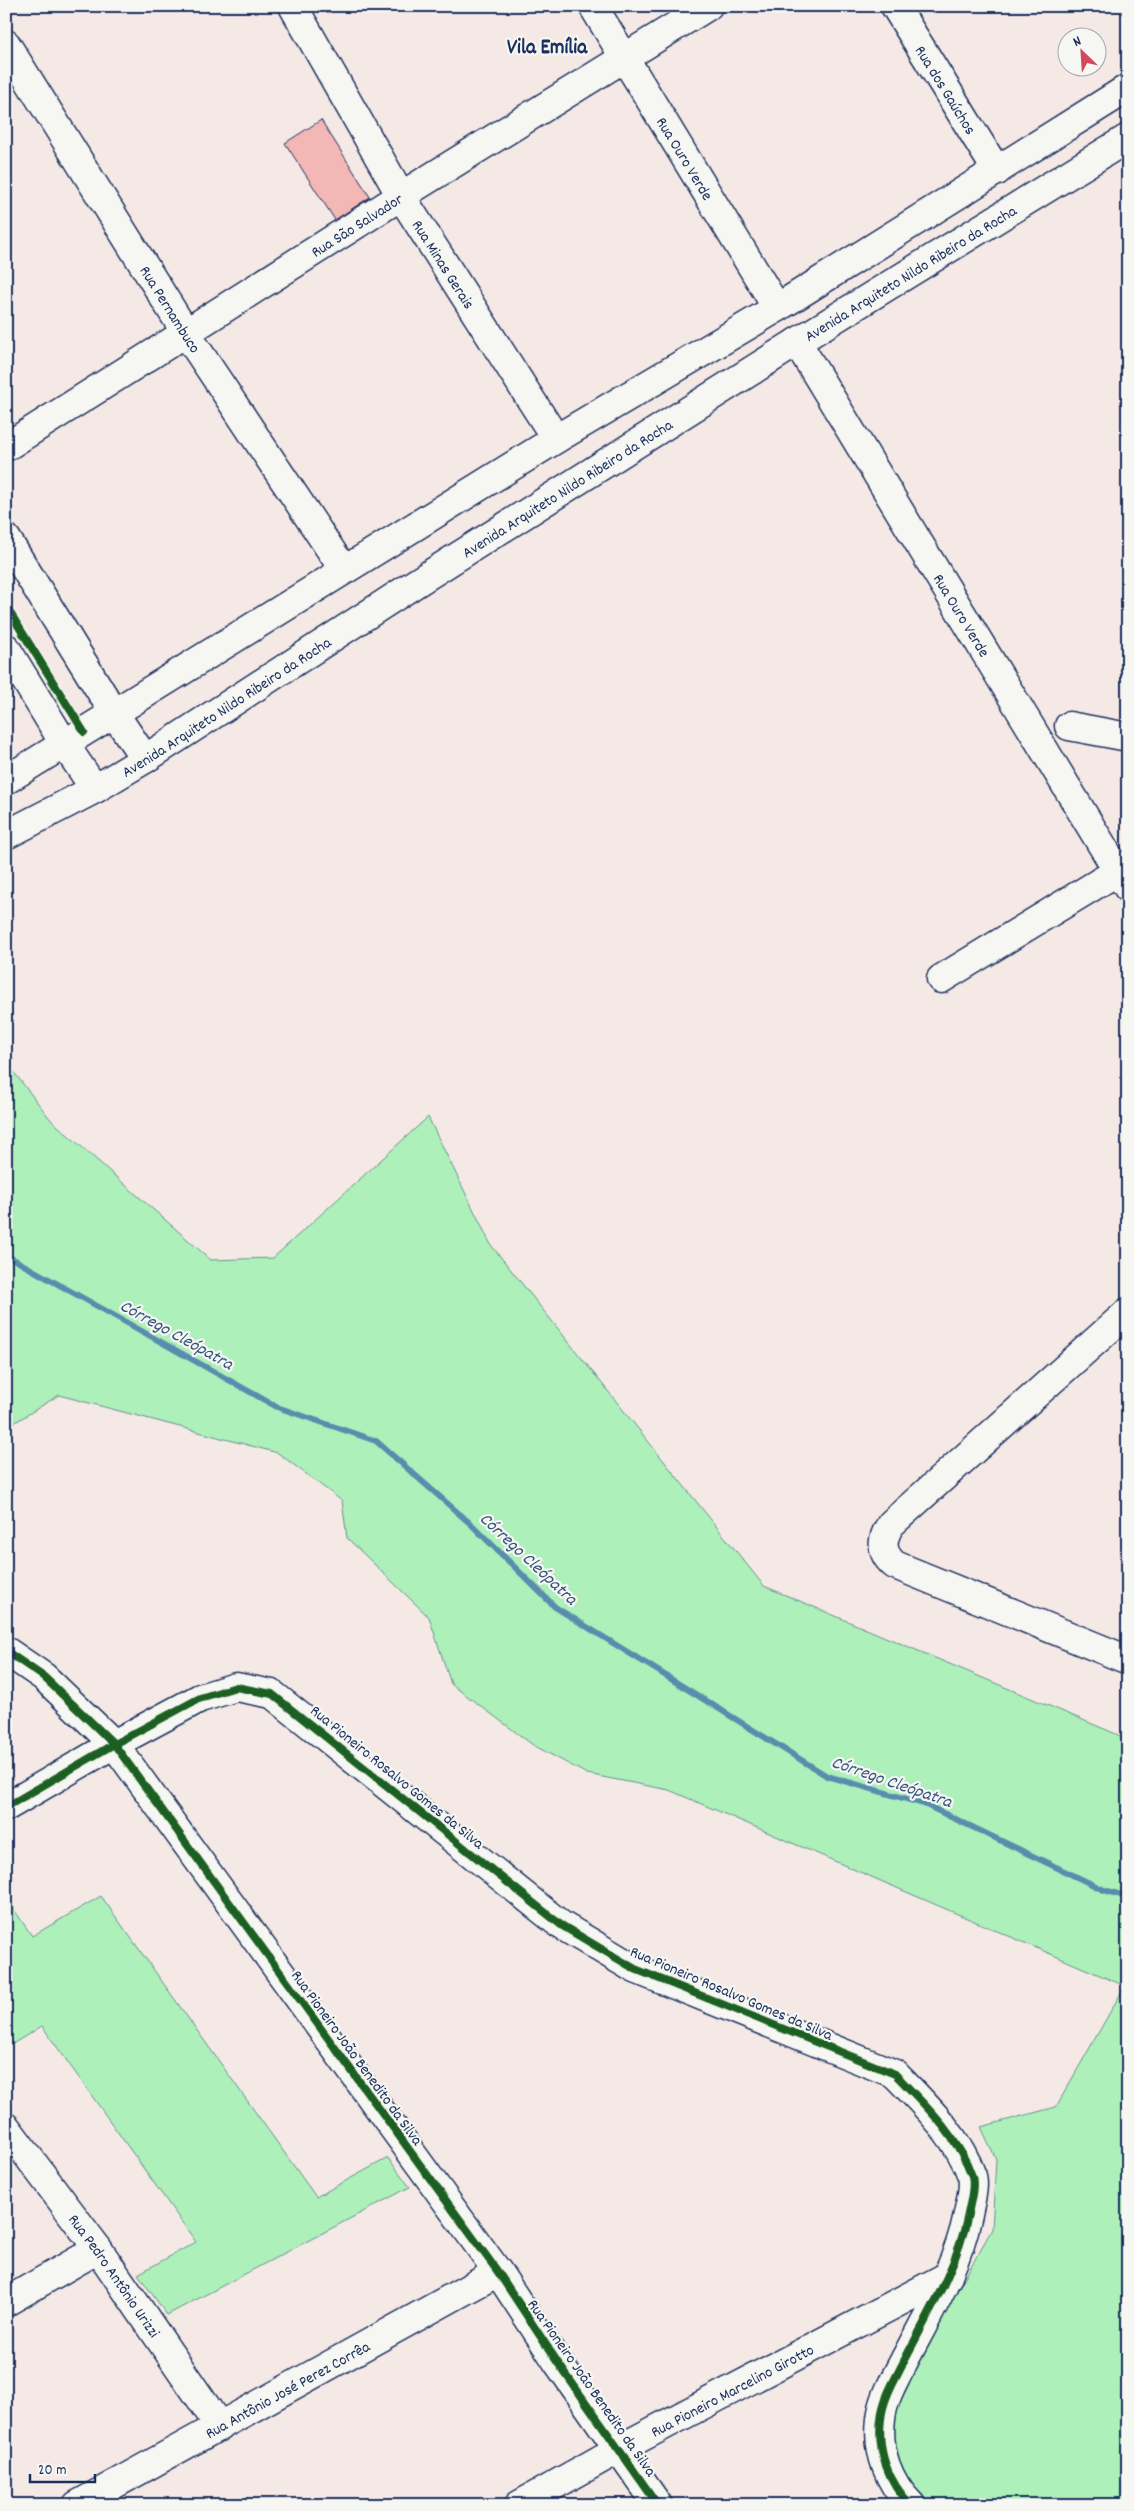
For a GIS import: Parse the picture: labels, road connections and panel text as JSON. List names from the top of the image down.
{
  "streets": {
    "street": [
      "Rua dos Gaúchos",
      "Rua Ouro Verde",
      "Rua São Salvador",
      "Rua Minas Gerais",
      "Avenida Arquiteto Nildo Ribeiro da Rocha",
      "Rua Pernambuco",
      "Rua Pioneiro Rosalvo Gomes da Silva",
      "Rua Pioneiro João Benedito da Silva",
      "Rua Pedro Antônio Urizzi",
      "Rua Antônio José Perez Corrêa",
      "Rua Pioneiro Marcelino Girotto"
    ]
  },
  "crossings": [
    ["Rua Ouro Verde", "Rua São Salvador"],
    ["Rua Ouro Verde", "Avenida Arquiteto Nildo Ribeiro da Rocha"],
    ["Rua São Salvador", "Rua Minas Gerais"],
    ["Rua São Salvador", "Rua Pernambuco"],
    ["Rua Pioneiro Rosalvo Gomes da Silva", "Rua Pioneiro João Benedito da Silva"],
    ["Rua Pioneiro Rosalvo Gomes da Silva", "Rua Pioneiro Marcelino Girotto"],
    ["Rua Pioneiro João Benedito da Silva", "Rua Antônio José Perez Corrêa"],
    ["Rua Pioneiro João Benedito da Silva", "Rua Pioneiro Marcelino Girotto"],
    ["Rua Pedro Antônio Urizzi", "Rua Antônio José Perez Corrêa"]
  ],
  "districts": ["Vila Emília"],
  "water": ["Córrego Cleópatra"],
  "scale_bar": "20 m",
  "north": "top left"
}
